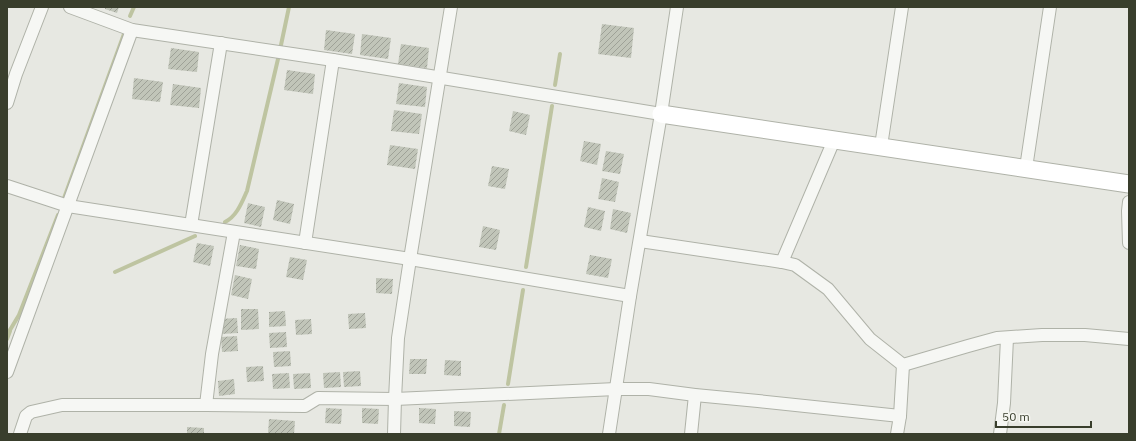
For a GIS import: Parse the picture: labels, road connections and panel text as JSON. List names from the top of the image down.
{
  "scale_bar": "50 m"
}
